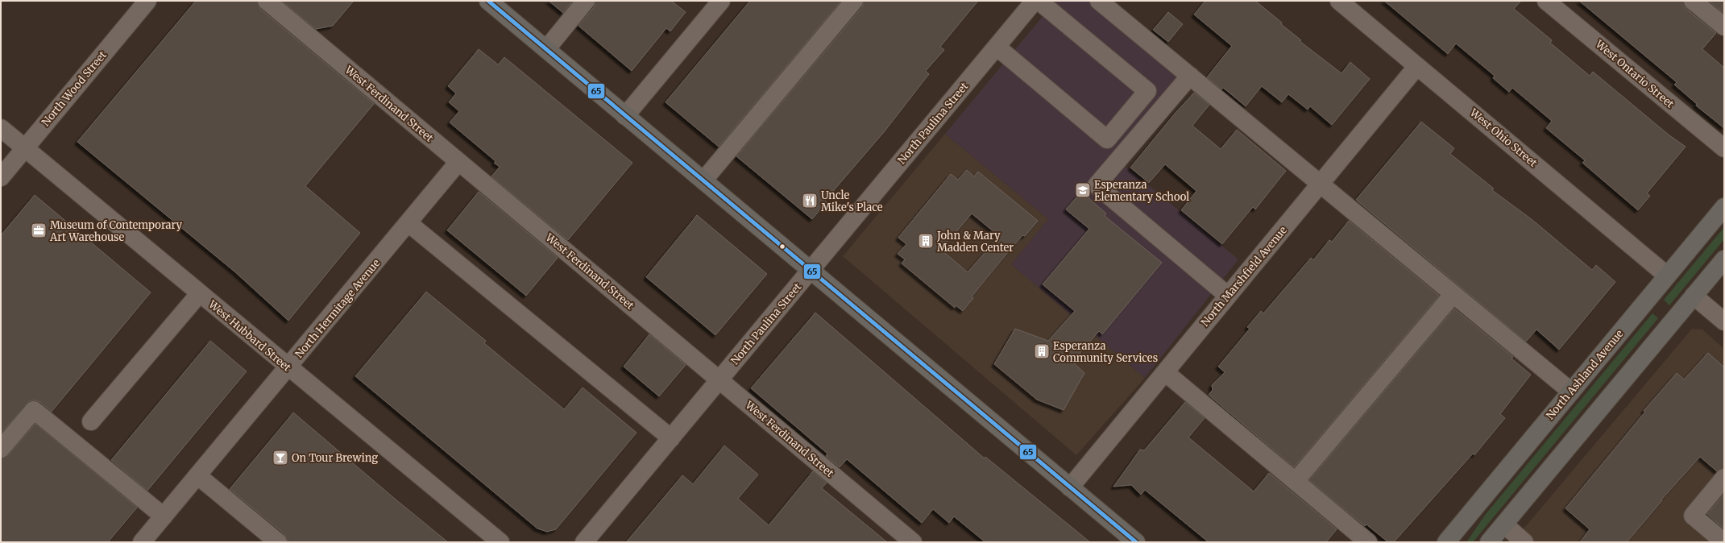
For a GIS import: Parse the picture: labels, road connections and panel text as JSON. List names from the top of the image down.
{
  "streets": {
    "main road": ["North Ashland Avenue"],
    "street": [
      "West Ontario Street",
      "North Wood Street",
      "West Ferdinand Street",
      "North Paulina Street",
      "West Ohio Street",
      "North Marshfield Avenue",
      "North Hermitage Avenue",
      "West Hubbard Street"
    ]
  },
  "crossings": [
    ["North Wood Street", "West Hubbard Street"],
    ["West Ferdinand Street", "North Paulina Street"],
    ["West Ferdinand Street", "North Hermitage Avenue"],
    ["West Ohio Street", "North Marshfield Avenue"],
    ["West Ohio Street", "North Ashland Avenue"],
    ["North Hermitage Avenue", "West Hubbard Street"]
  ],
  "places": {
    "school or university": ["Esperanza Elementary School"],
    "restaurant": ["Uncle Mike's Place"],
    "office": ["Museum of Contemporary Art Warehouse"],
    "building": ["John & Mary Madden Center", "Esperanza Community Services"],
    "bar": ["On Tour Brewing"]
  },
  "lines": ["transit line 65"]
}
